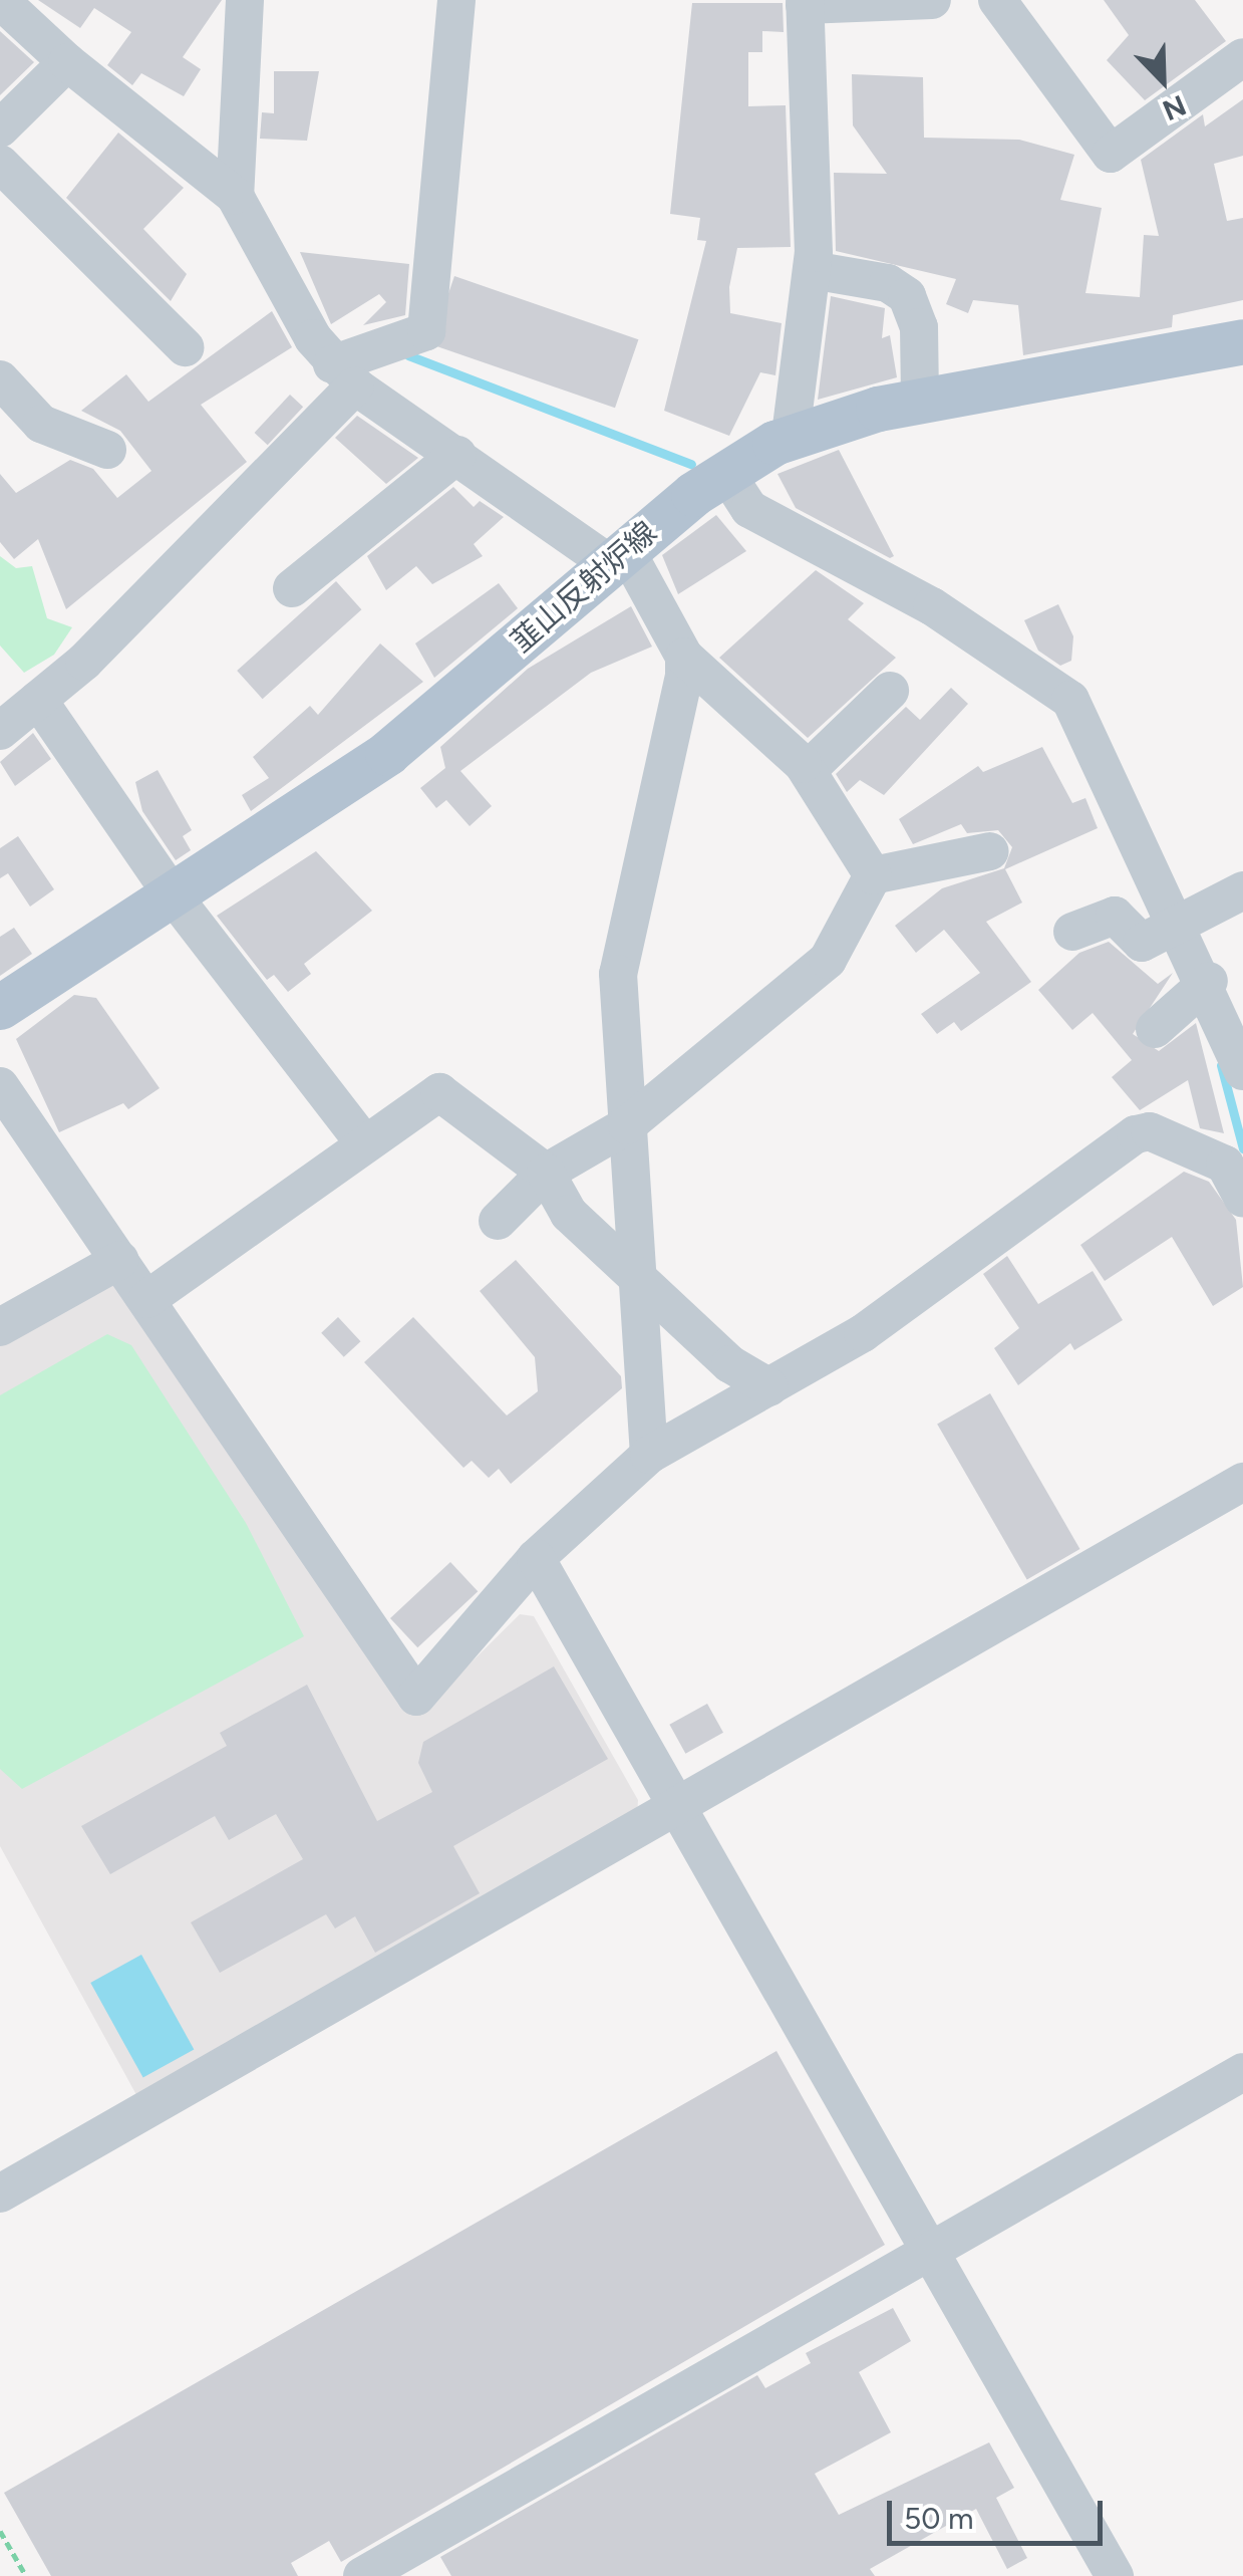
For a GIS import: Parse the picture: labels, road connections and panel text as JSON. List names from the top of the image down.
{
  "streets": {
    "main road": ["韮山反射炉線"]
  },
  "scale_bar": "50 m",
  "north": "bottom right"
}
